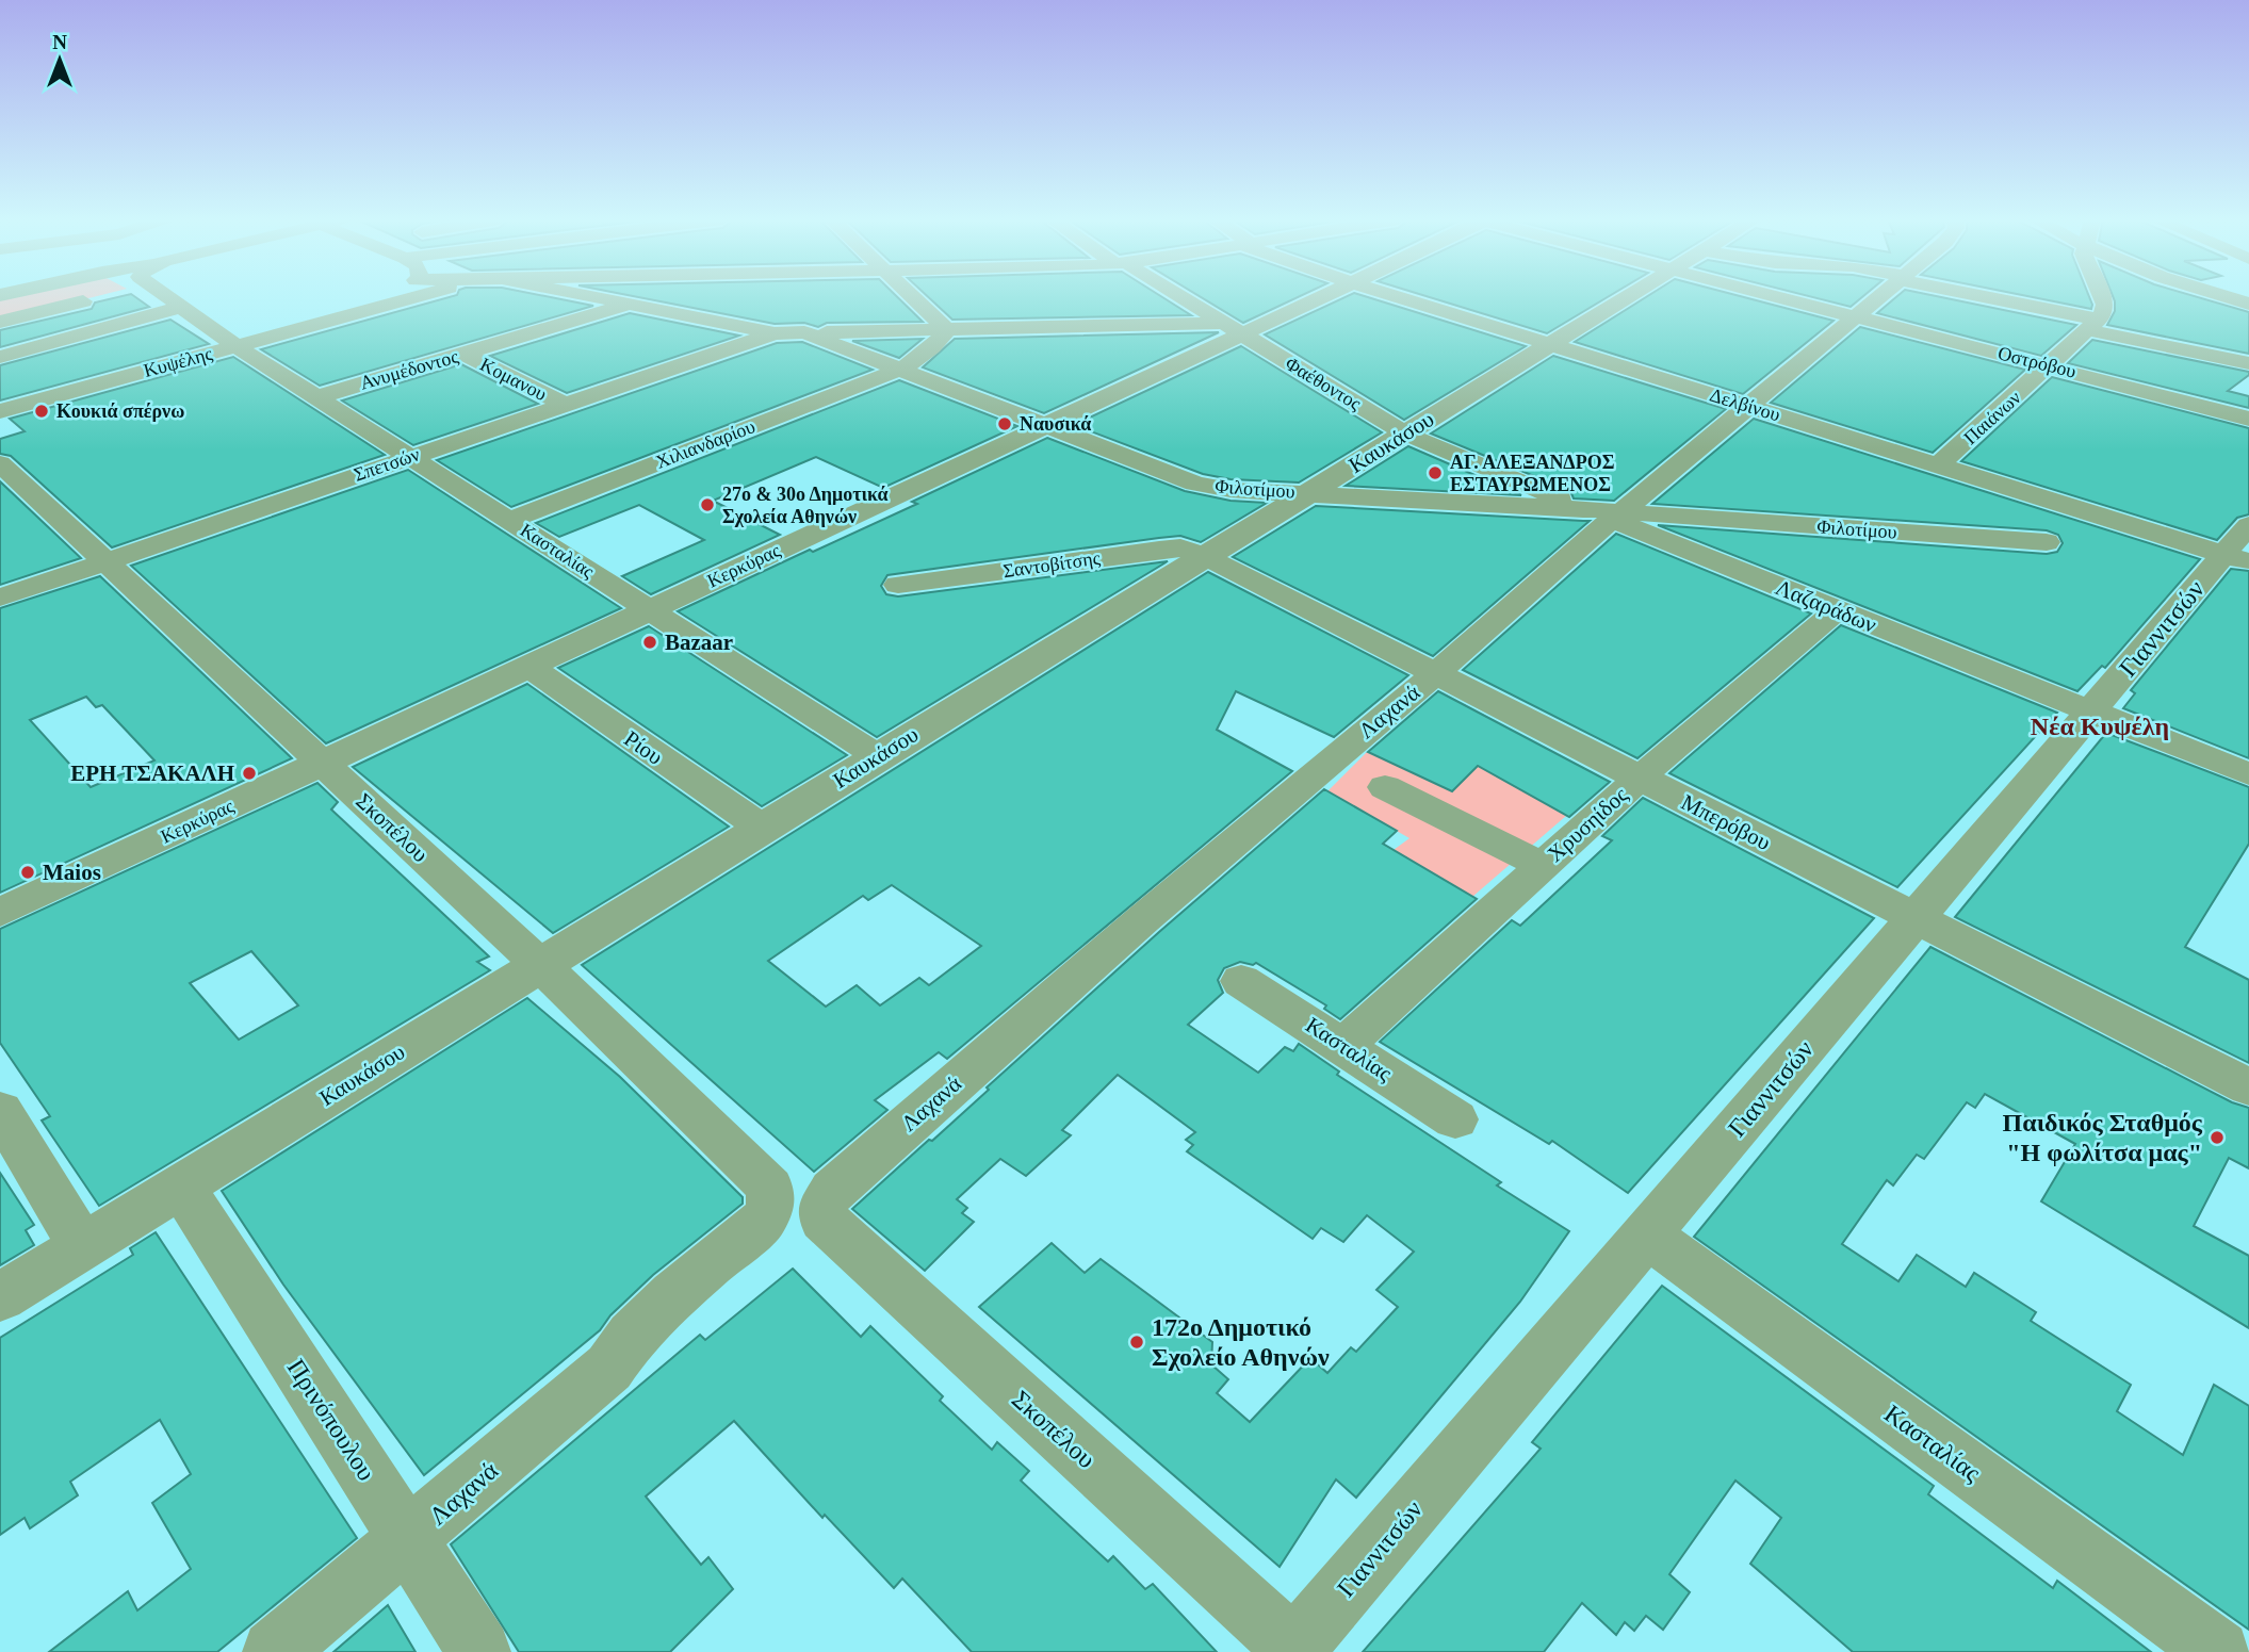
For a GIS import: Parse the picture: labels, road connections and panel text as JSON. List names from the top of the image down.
{
  "streets": {
    "street": [
      "Κυψέλης",
      "Οστρόβου",
      "Ανυμέδοντος",
      "Κομανου",
      "Φαέθοντος",
      "Δελβίνου",
      "Παιάνων",
      "Καυκάσου",
      "Χιλιανδαρίου",
      "Σπετσών",
      "Φιλοτίμου",
      "Κασταλίας",
      "Σαντοβίτσης",
      "Κερκύρας",
      "Λαζαράδων",
      "Γιαννιτσών",
      "Λαχανά",
      "Ρίου",
      "Μπερόβου",
      "Χρυσηίδος",
      "Σκοπέλου",
      "Πρινόπουλου"
    ]
  },
  "crossings": [
    ["Κυψέλης", "Κασταλίας"],
    ["Οστρόβου", "Παιάνων"],
    ["Οστρόβου", "Λαχανά"],
    ["Ανυμέδοντος", "Κομανου"],
    ["Ανυμέδοντος", "Φιλοτίμου"],
    ["Ανυμέδοντος", "Κασταλίας"],
    ["Κομανου", "Σπετσών"],
    ["Φαέθοντος", "Καυκάσου"],
    ["Φαέθοντος", "Κερκύρας"],
    ["Φαέθοντος", "Λαζαράδων"],
    ["Δελβίνου", "Παιάνων"],
    ["Δελβίνου", "Καυκάσου"],
    ["Δελβίνου", "Γιαννιτσών"],
    ["Δελβίνου", "Λαχανά"],
    ["Καυκάσου", "Φιλοτίμου"],
    ["Καυκάσου", "Κασταλίας"],
    ["Καυκάσου", "Σαντοβίτσης"],
    ["Καυκάσου", "Λαζαράδων"],
    ["Καυκάσου", "Ρίου"],
    ["Καυκάσου", "Μπερόβου"],
    ["Καυκάσου", "Σκοπέλου"],
    ["Καυκάσου", "Πρινόπουλου"],
    ["Χιλιανδαρίου", "Φιλοτίμου"],
    ["Χιλιανδαρίου", "Κασταλίας"],
    ["Σπετσών", "Φιλοτίμου"],
    ["Σπετσών", "Κασταλίας"],
    ["Σπετσών", "Σκοπέλου"],
    ["Φιλοτίμου", "Κερκύρας"],
    ["Φιλοτίμου", "Λαζαράδων"],
    ["Φιλοτίμου", "Λαχανά"],
    ["Κασταλίας", "Κερκύρας"],
    ["Κασταλίας", "Γιαννιτσών"],
    ["Κασταλίας", "Χρυσηίδος"],
    ["Σαντοβίτσης", "Μπερόβου"],
    ["Κερκύρας", "Ρίου"],
    ["Κερκύρας", "Σκοπέλου"],
    ["Λαζαράδων", "Γιαννιτσών"],
    ["Λαζαράδων", "Λαχανά"],
    ["Λαζαράδων", "Χρυσηίδος"],
    ["Γιαννιτσών", "Μπερόβου"],
    ["Γιαννιτσών", "Σκοπέλου"],
    ["Λαχανά", "Μπερόβου"],
    ["Λαχανά", "Σκοπέλου"],
    ["Λαχανά", "Πρινόπουλου"],
    ["Μπερόβου", "Χρυσηίδος"]
  ],
  "districts": ["Νέα Κυψέλη"],
  "places": [
    "Κουκιά σπέρνω",
    "Ναυσικά",
    "ΑΓ. ΑΛΕΞΑΝΔΡΟΣ ΕΣΤΑΥΡΩΜΕΝΟΣ",
    "27ο & 30ο Δημοτικά Σχολεία Αθηνών",
    "Bazaar",
    "ΕΡΗ ΤΣΑΚΑΛΗ",
    "Maios",
    "Παιδικός Σταθμός \"Η φωλίτσα μας\"",
    "172ο Δημοτικό Σχολείο Αθηνών"
  ],
  "north": "top"
}
